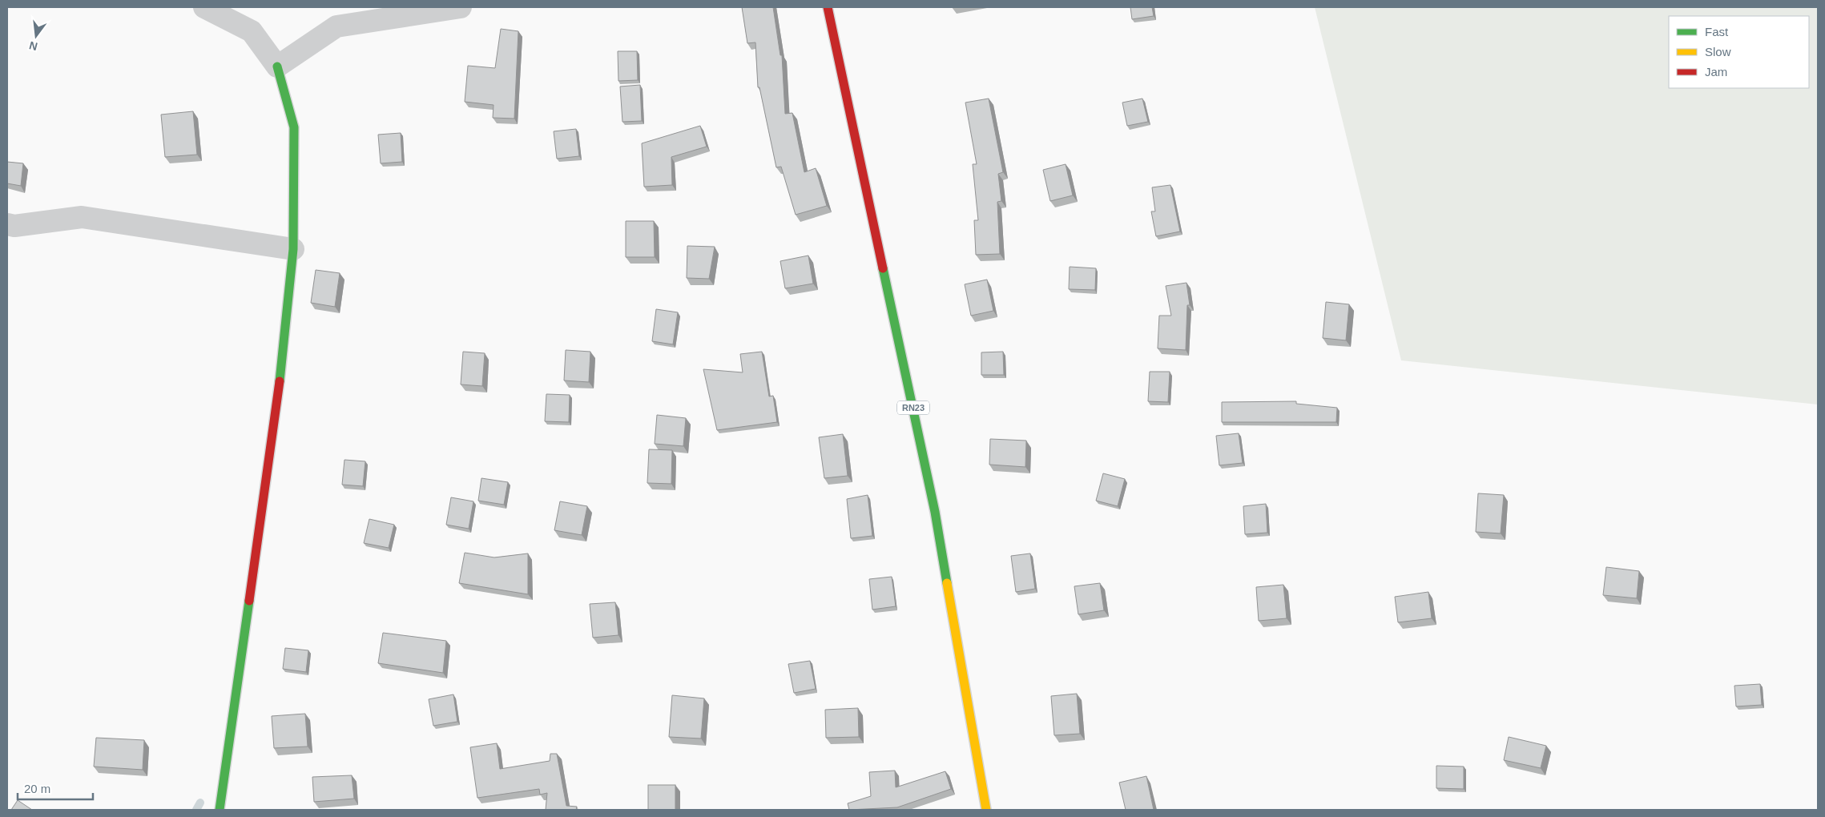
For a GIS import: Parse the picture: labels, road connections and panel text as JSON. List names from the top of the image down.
{
  "streets": {
    "main road": ["RN23"]
  },
  "legend": ["Fast", "Slow", "Jam"],
  "scale_bar": "20 m",
  "north": "bottom"
}
